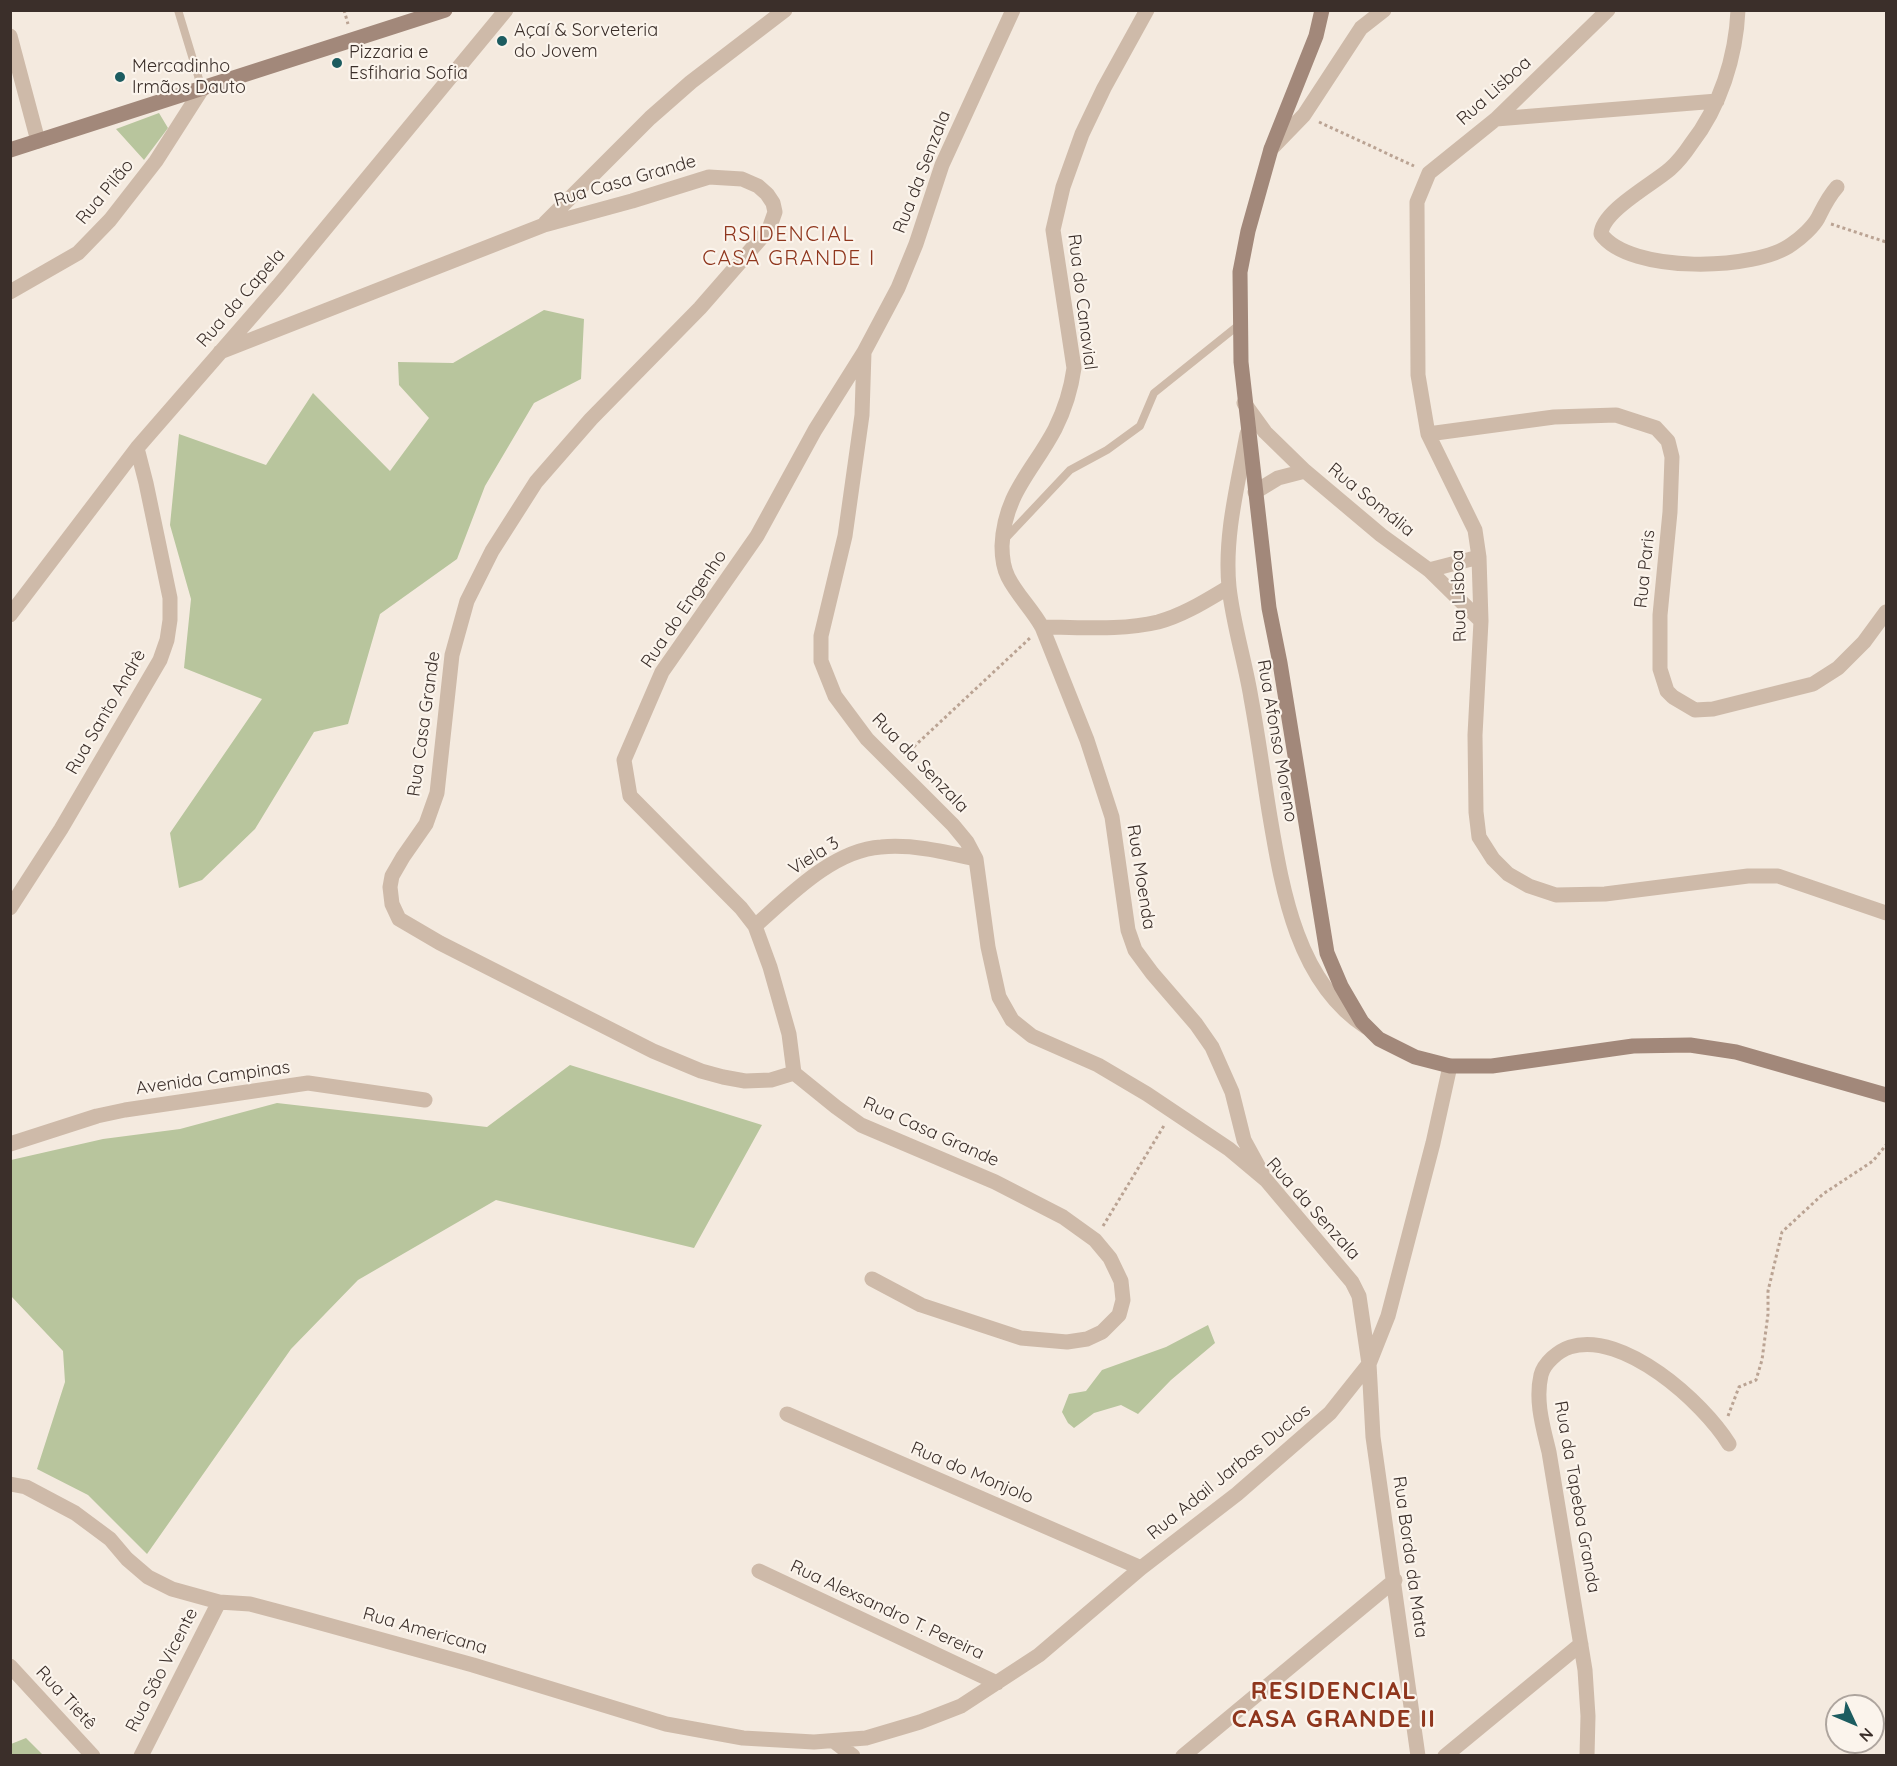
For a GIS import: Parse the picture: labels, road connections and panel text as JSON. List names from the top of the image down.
{
  "streets": {
    "main road": ["Rua Afonso Moreno"],
    "street": [
      "Rua Lisboa",
      "Rua da Senzala",
      "Rua Casa Grande",
      "Rua Pilão",
      "Rua da Capela",
      "Rua do Canavial",
      "Rua Somália",
      "Rua Paris",
      "Rua do Engenho",
      "Rua Santo Andrè",
      "Viela 3",
      "Rua Moenda",
      "Avenida Campinas",
      "Rua Adail Jarbas Duclos",
      "Rua do Monjolo",
      "Rua da Tapeba Granda",
      "Rua Borda da Mata",
      "Rua Alexsandro T. Pereira",
      "Rua Americana",
      "Rua São Vicente",
      "Rua Tietê"
    ]
  },
  "crossings": [
    ["Rua Lisboa", "Rua Somália"],
    ["Rua Lisboa", "Rua Paris"],
    ["Rua da Senzala", "Rua do Engenho"],
    ["Rua da Senzala", "Viela 3"],
    ["Rua da Senzala", "Rua Moenda"],
    ["Rua da Senzala", "Rua Adail Jarbas Duclos"],
    ["Rua da Senzala", "Rua Borda da Mata"],
    ["Rua Casa Grande", "Rua da Capela"],
    ["Rua Casa Grande", "Rua do Engenho"],
    ["Rua da Capela", "Rua Santo Andrè"],
    ["Rua do Canavial", "Rua Moenda"],
    ["Rua Somália", "Rua Afonso Moreno"],
    ["Rua do Engenho", "Viela 3"],
    ["Rua Afonso Moreno", "Rua Adail Jarbas Duclos"],
    ["Rua Adail Jarbas Duclos", "Rua do Monjolo"],
    ["Rua Adail Jarbas Duclos", "Rua Borda da Mata"],
    ["Rua Adail Jarbas Duclos", "Rua Alexsandro T. Pereira"],
    ["Rua Adail Jarbas Duclos", "Rua Americana"],
    ["Rua Americana", "Rua São Vicente"]
  ],
  "districts": ["RSIDENCIAL CASA GRANDE I", "RESIDENCIAL CASA GRANDE II"],
  "places": ["Açaí & Sorveteria do Jovem", "Pizzaria e Esfiharia Sofia", "Mercadinho Irmãos Dauto"],
  "north": "bottom right"
}
